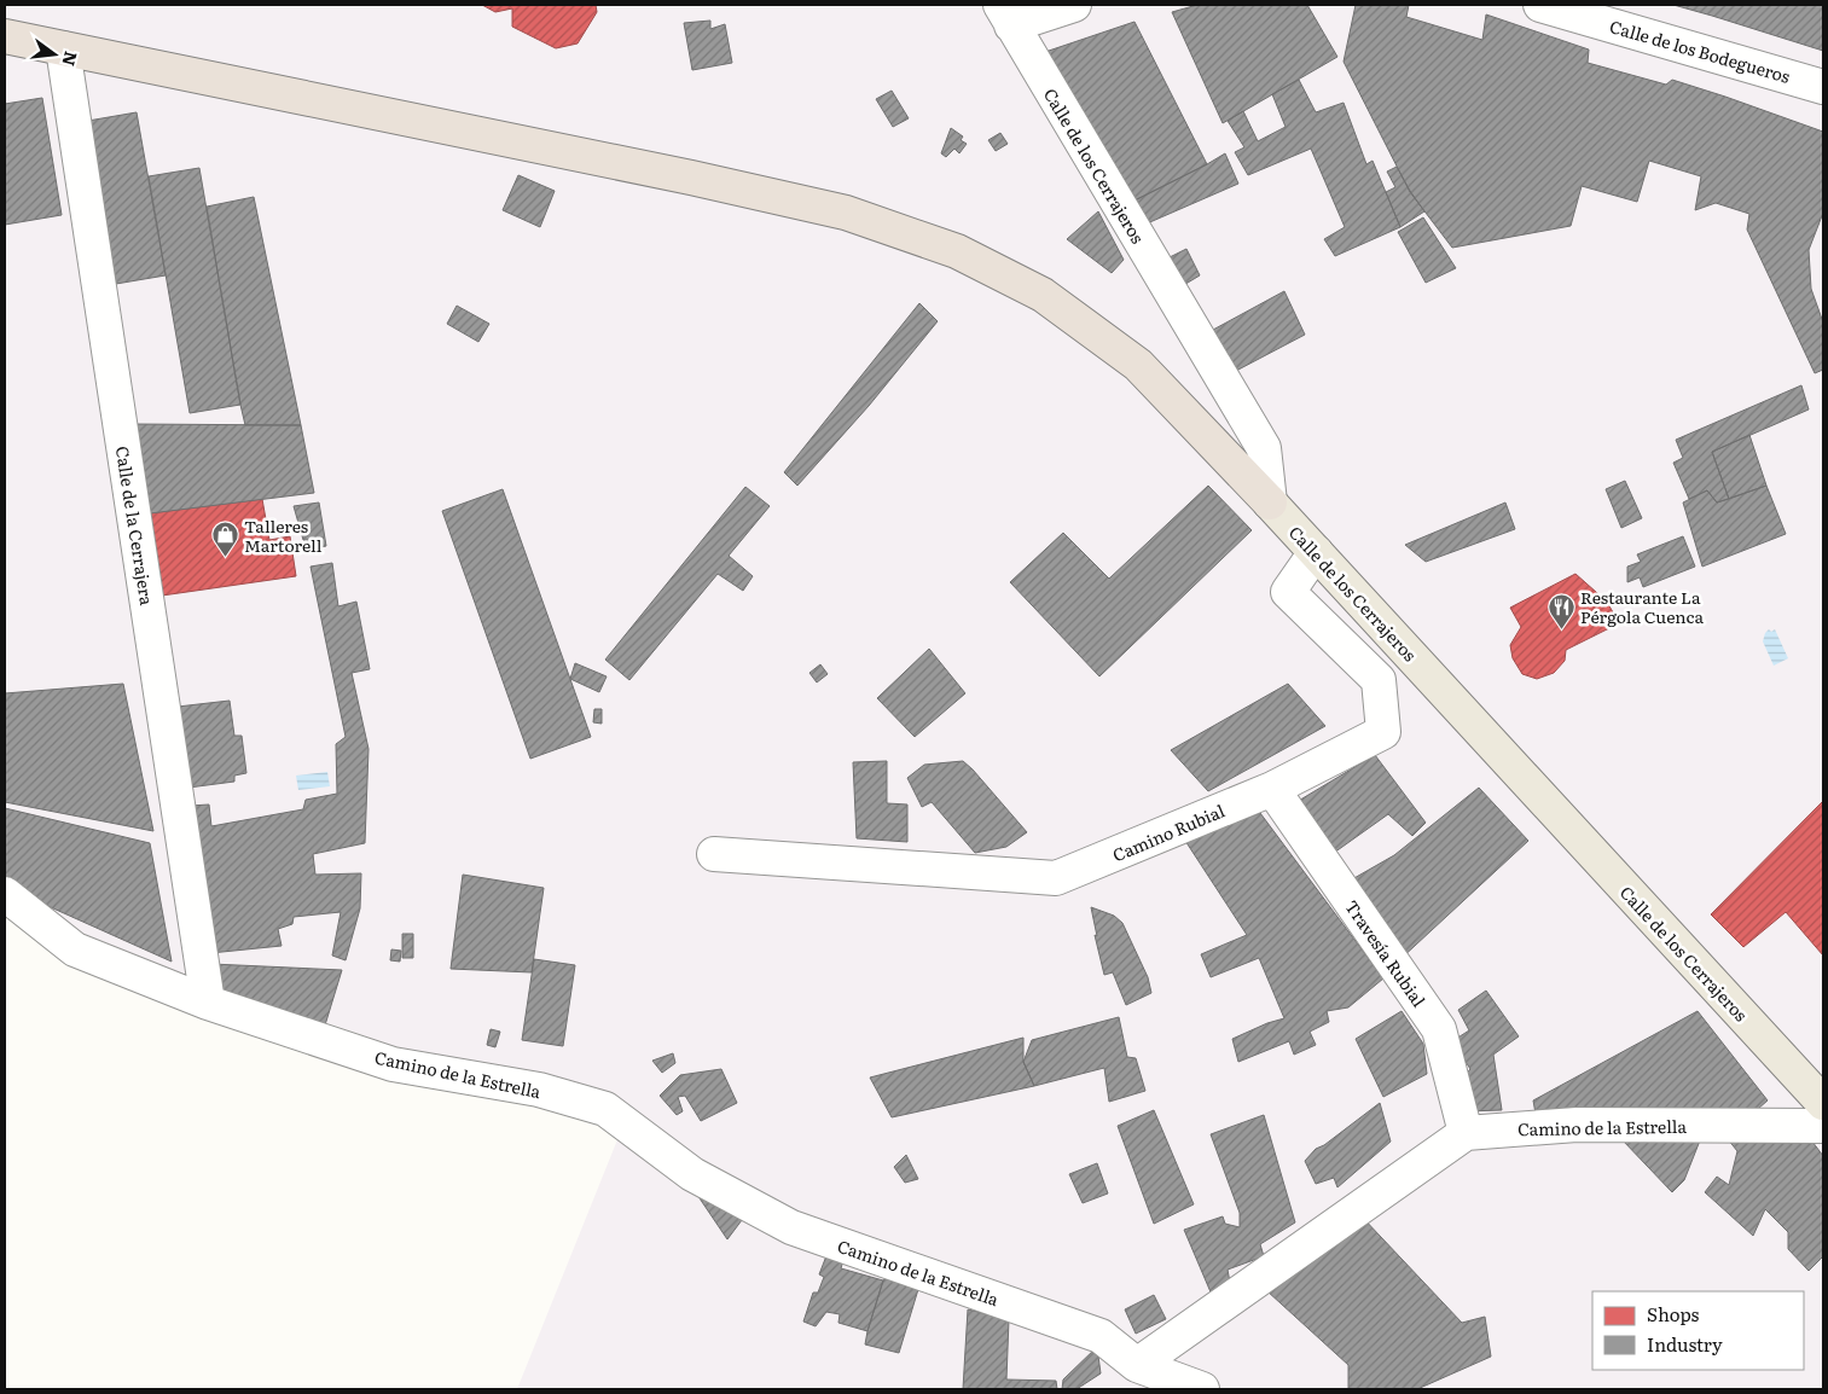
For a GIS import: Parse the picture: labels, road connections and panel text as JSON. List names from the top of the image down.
{
  "streets": {
    "main road": ["Calle de los Cerrajeros"],
    "street": [
      "Calle de los Bodegueros",
      "Calle de la Cerrajera",
      "Camino Rubial",
      "Travesía Rubial",
      "Camino de la Estrella"
    ]
  },
  "crossings": [
    ["Calle de los Cerrajeros", "Camino Rubial"],
    ["Calle de la Cerrajera", "Camino de la Estrella"],
    ["Camino Rubial", "Travesía Rubial"],
    ["Travesía Rubial", "Camino de la Estrella"]
  ],
  "places": {
    "shop": ["Talleres Martorell"],
    "restaurant": ["Restaurante La Pérgola Cuenca"]
  },
  "legend": ["Shops", "Industry"],
  "north": "right"
}
